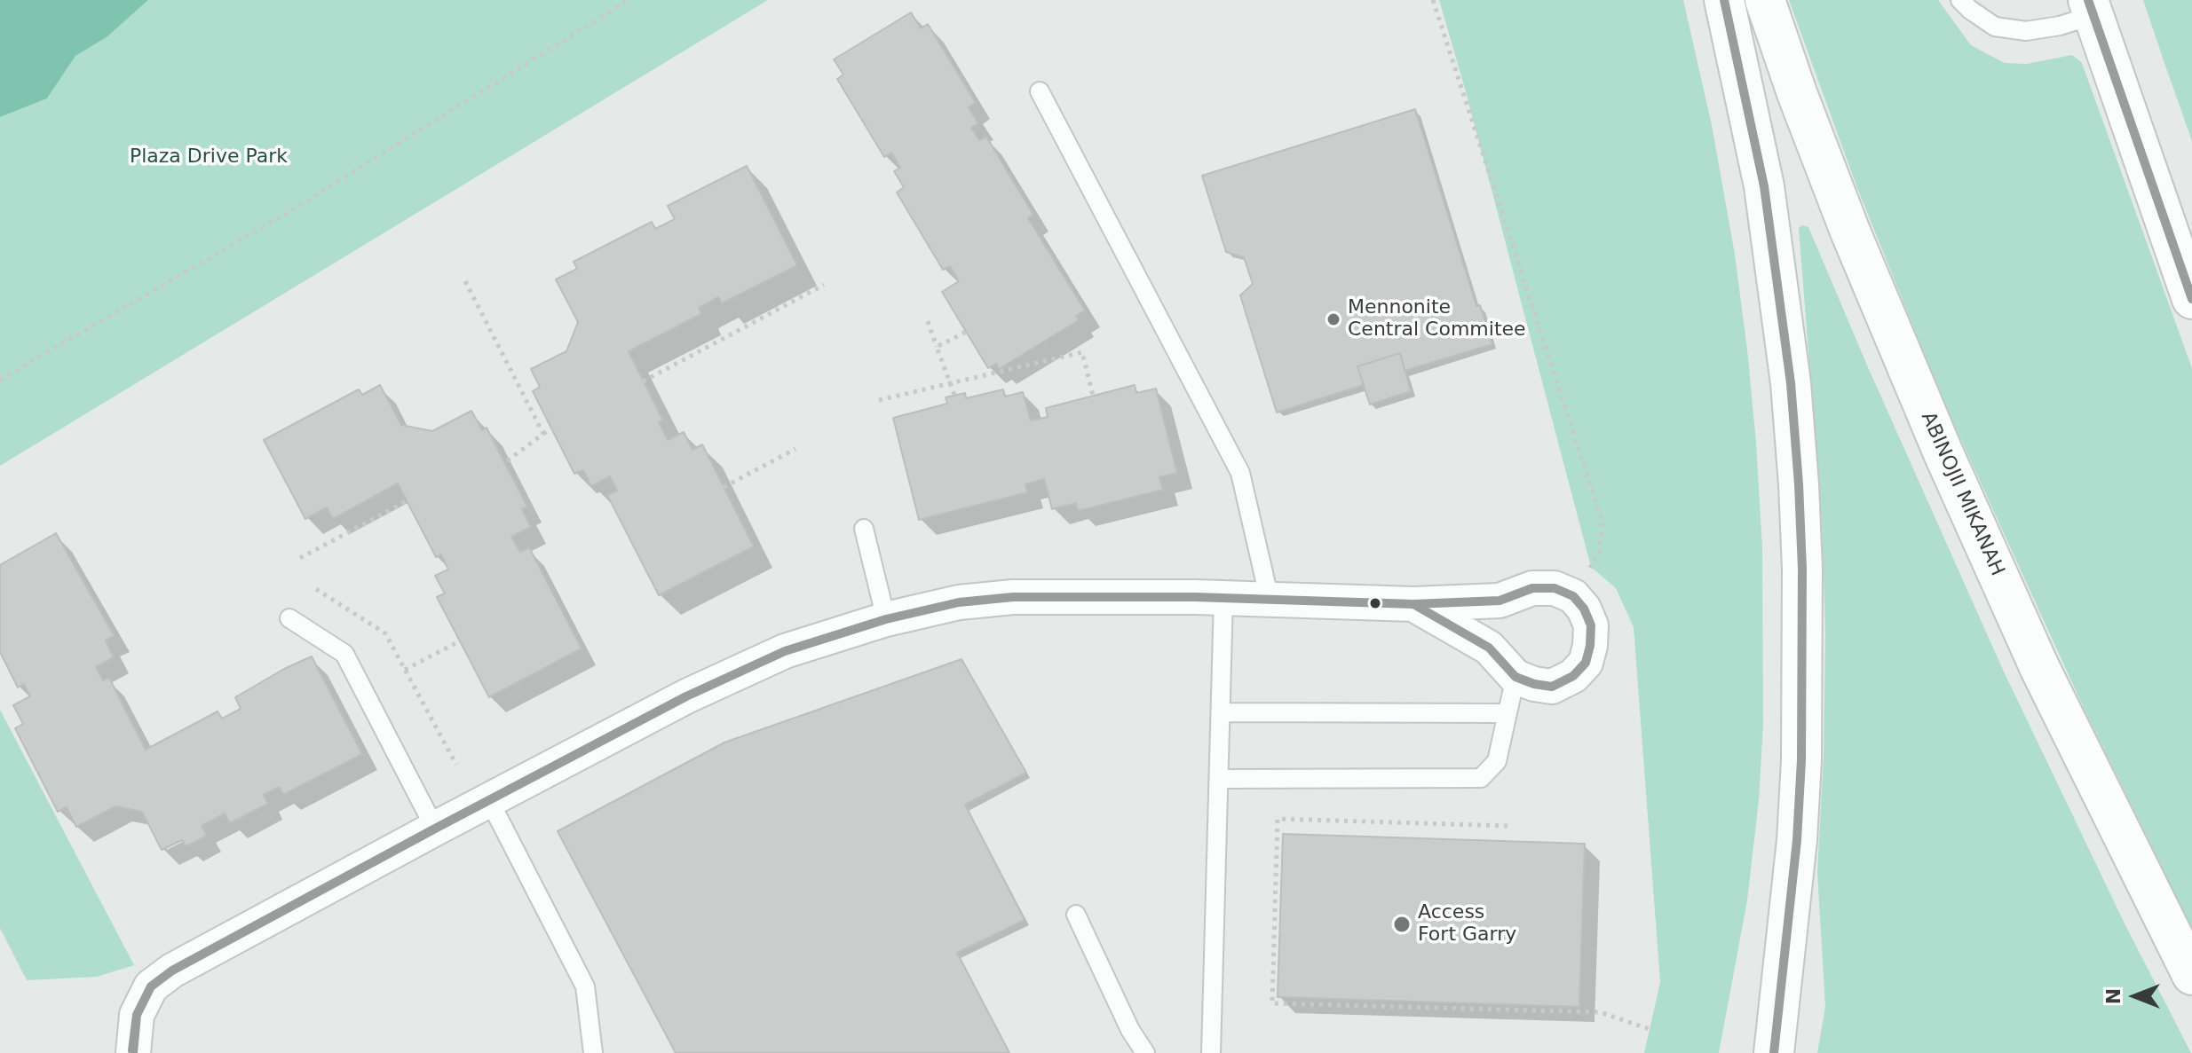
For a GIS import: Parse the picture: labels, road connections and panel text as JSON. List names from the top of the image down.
{
  "streets": {
    "main road": ["ABINOJII MIKANAH"]
  },
  "parks": ["Plaza Drive Park"],
  "places": ["Mennonite Central Commitee", "Access Fort Garry"],
  "north": "left"
}
